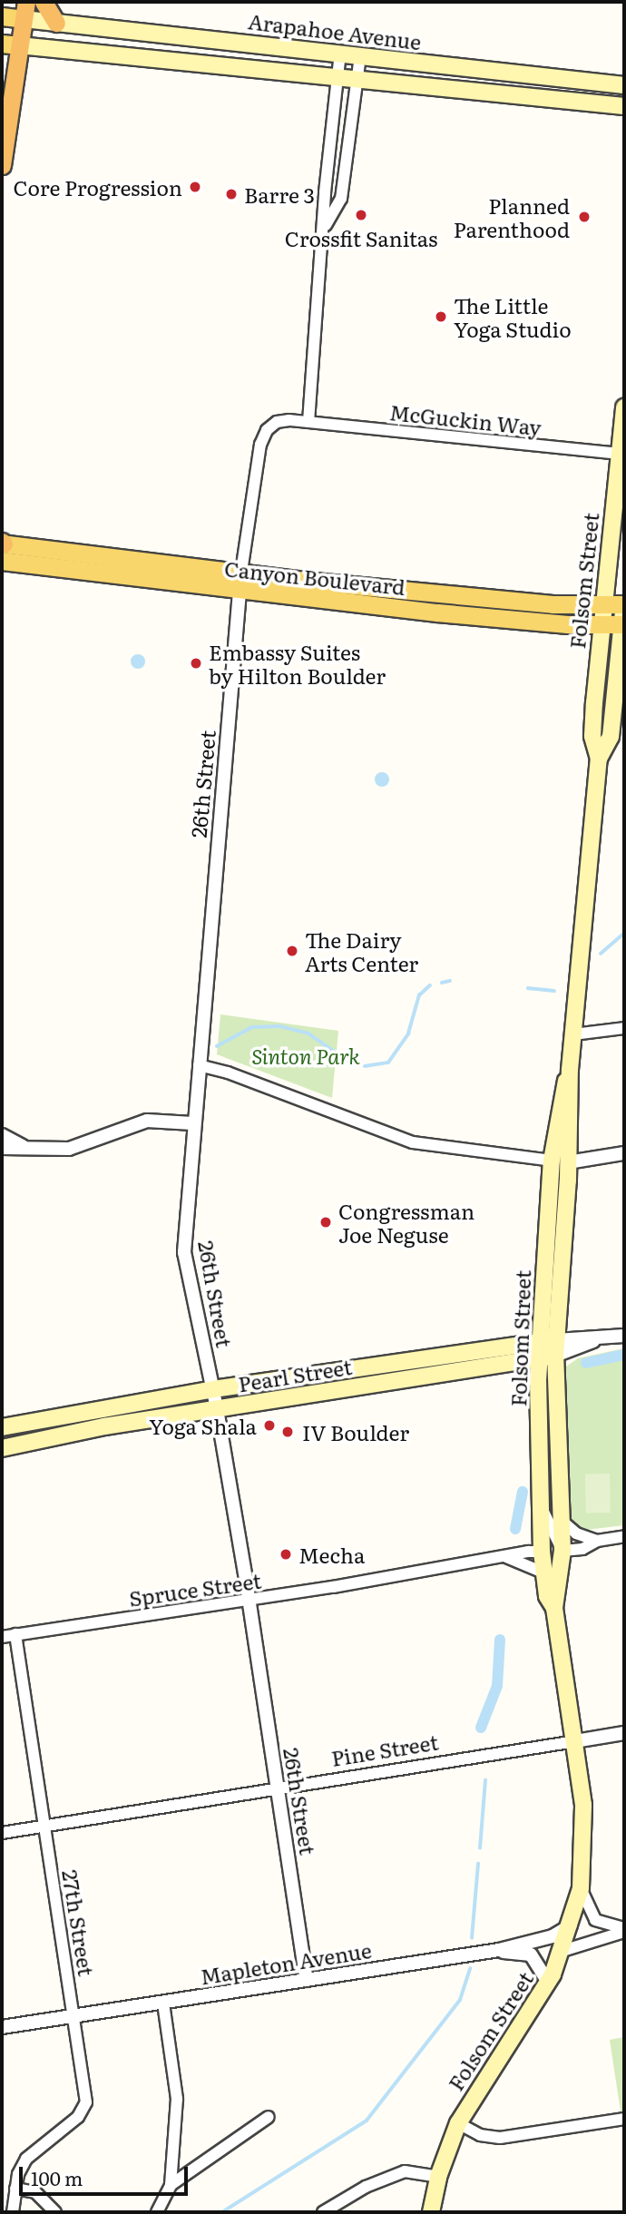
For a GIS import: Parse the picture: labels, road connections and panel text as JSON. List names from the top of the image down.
{
  "streets": {
    "main road": [
      "Arapahoe Avenue",
      "Canyon Boulevard",
      "Folsom Street",
      "Pearl Street"
    ],
    "street": [
      "McGuckin Way",
      "26th Street",
      "Spruce Street",
      "Pine Street",
      "27th Street",
      "Mapleton Avenue"
    ]
  },
  "crossings": [
    ["McGuckin Way", "Canyon Boulevard"],
    ["McGuckin Way", "Folsom Street"],
    ["McGuckin Way", "26th Street"],
    ["Canyon Boulevard", "Folsom Street"],
    ["Canyon Boulevard", "26th Street"],
    ["Folsom Street", "Pearl Street"],
    ["Folsom Street", "Spruce Street"],
    ["Folsom Street", "Pine Street"],
    ["Folsom Street", "Mapleton Avenue"],
    ["26th Street", "Pearl Street"],
    ["26th Street", "Spruce Street"],
    ["26th Street", "Pine Street"],
    ["26th Street", "Mapleton Avenue"],
    ["Spruce Street", "27th Street"],
    ["Pine Street", "27th Street"],
    ["27th Street", "Mapleton Avenue"]
  ],
  "parks": ["Sinton Park"],
  "places": [
    "Core Progression",
    "Barre 3",
    "Crossfit Sanitas",
    "Planned Parenthood",
    "The Little Yoga Studio",
    "Embassy Suites by Hilton Boulder",
    "The Dairy Arts Center",
    "Congressman Joe Neguse",
    "Yoga Shala",
    "IV Boulder",
    "Mecha"
  ],
  "scale_bar": "100 m"
}
